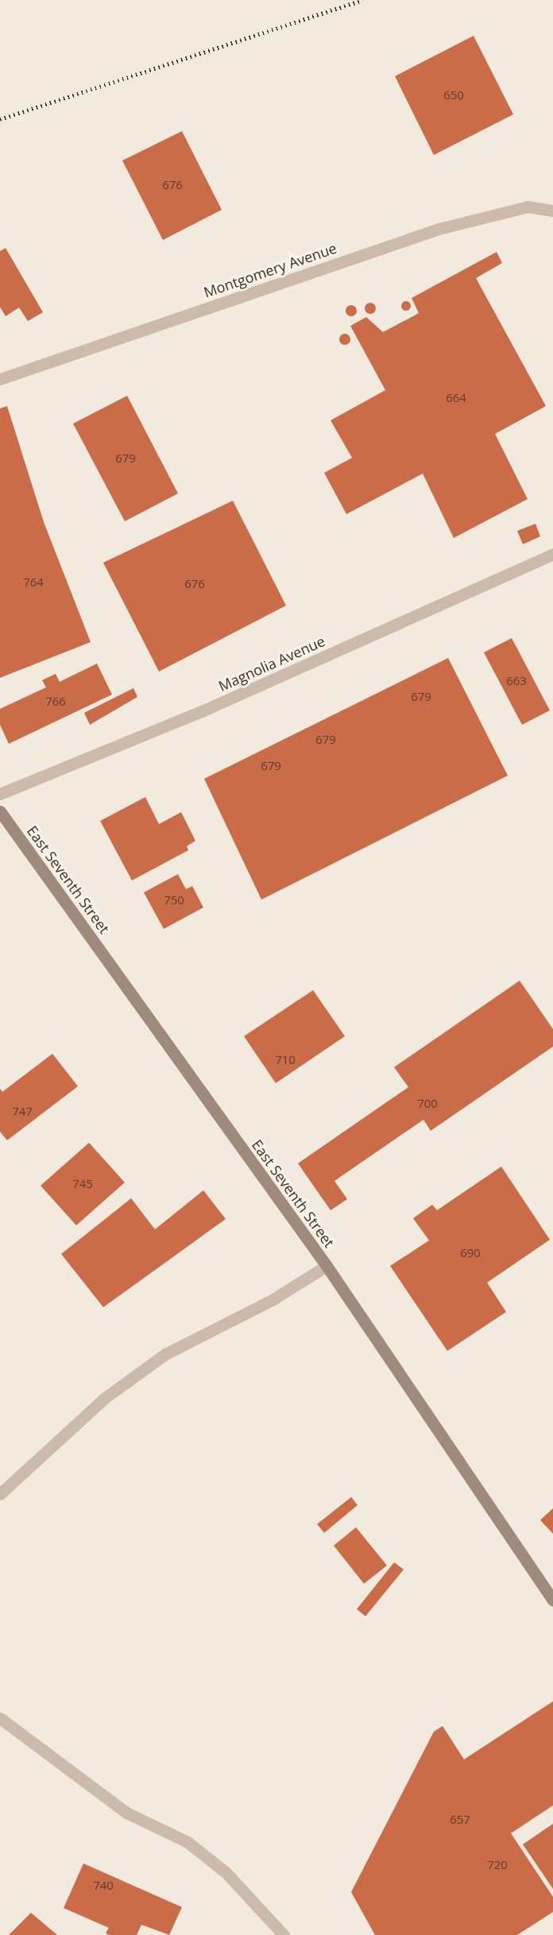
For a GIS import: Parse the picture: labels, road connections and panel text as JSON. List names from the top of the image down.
{
  "streets": {
    "street": ["Montgomery Avenue", "Magnolia Avenue", "East Seventh Street"]
  },
  "house_numbers": [
    "650",
    "676",
    "664",
    "679",
    "764",
    "676",
    "663",
    "679",
    "766",
    "679",
    "679",
    "750",
    "710",
    "700",
    "747",
    "745",
    "690",
    "657",
    "720",
    "740"
  ]
}
